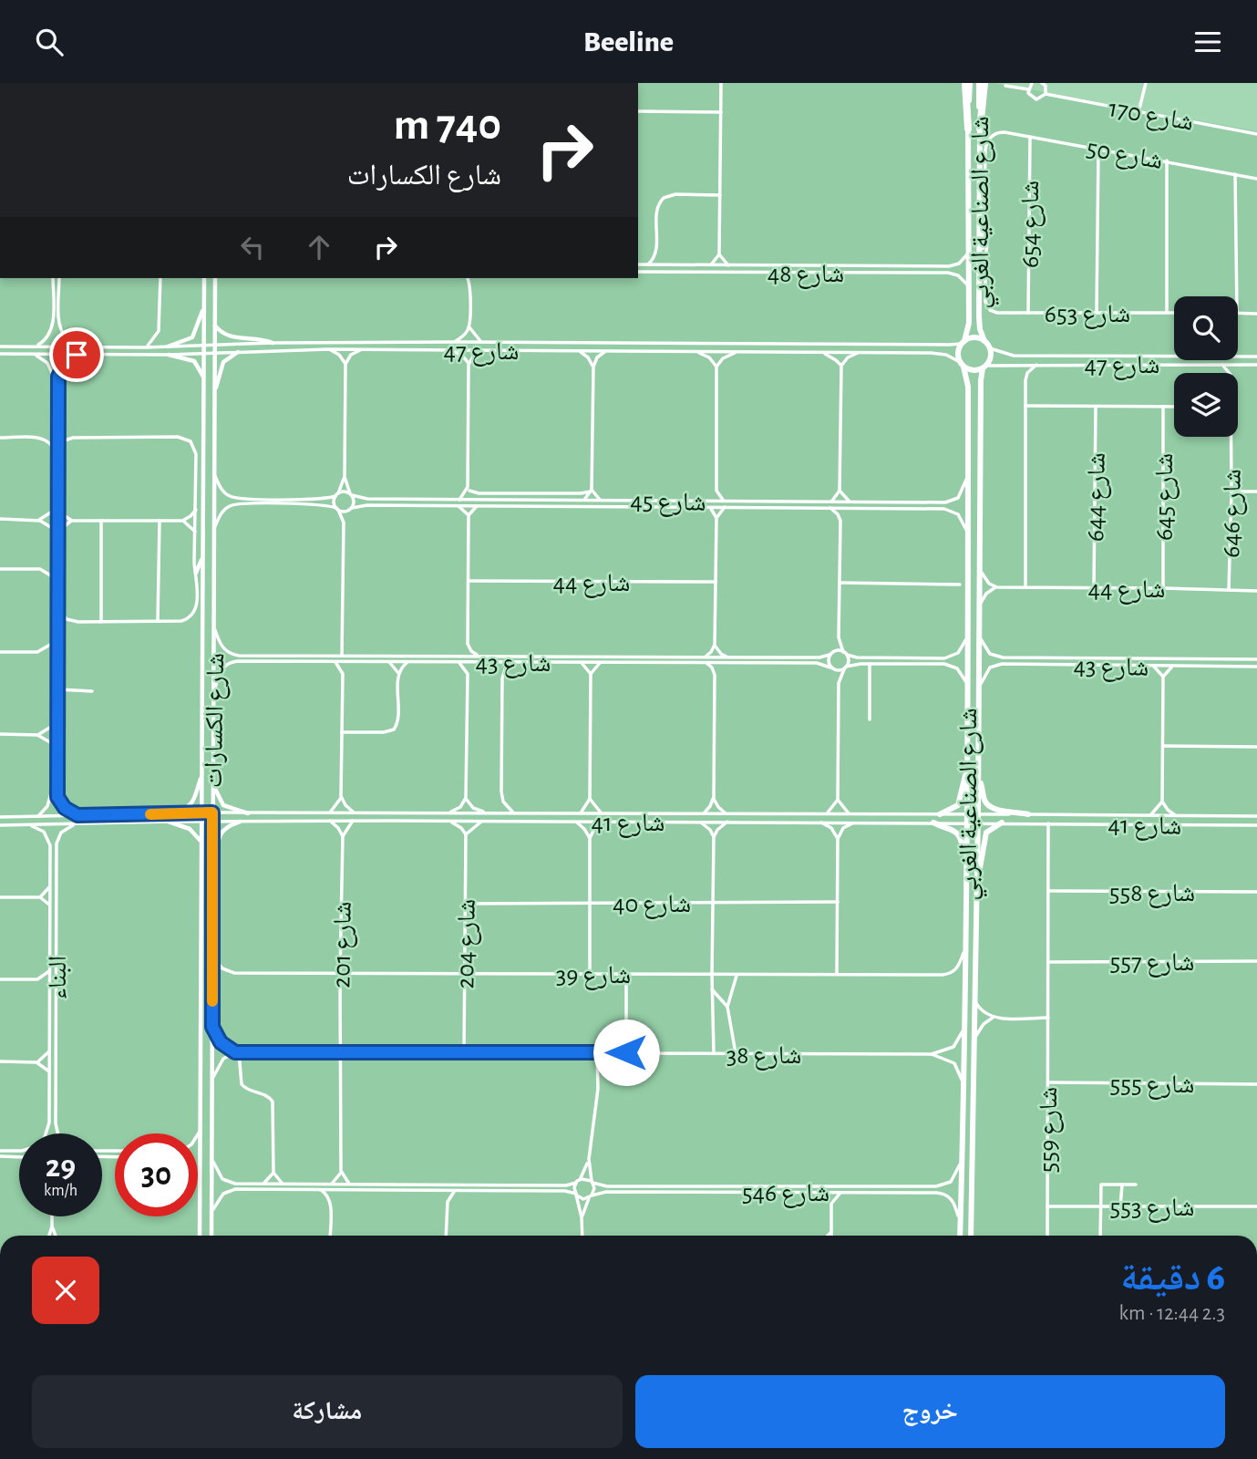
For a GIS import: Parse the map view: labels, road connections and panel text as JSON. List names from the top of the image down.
{
  "streets": {
    "main road": ["شارع الصناعية الغربي"],
    "street": [
      "شارع 170",
      "شارع 50",
      "شارع 654",
      "شارع 48",
      "شارع 653",
      "شارع 47",
      "شارع 644",
      "شارع 645",
      "شارع 45",
      "شارع 646",
      "شارع 44",
      "شارع 43",
      "شارع الكسارات",
      "شارع 41",
      "شارع 558",
      "شارع 40",
      "شارع 204",
      "شارع 201",
      "شارع 557",
      "شارع 39",
      "البناء",
      "شارع 38",
      "شارع 555",
      "شارع 559",
      "شارع 546",
      "شارع 553"
    ]
  },
  "crossings": [
    ["شارع 50", "شارع 654"],
    ["شارع 50", "شارع 653"],
    ["شارع الصناعية الغربي", "شارع 48"],
    ["شارع الصناعية الغربي", "شارع 47"],
    ["شارع الصناعية الغربي", "شارع 45"],
    ["شارع الصناعية الغربي", "شارع 43"],
    ["شارع الصناعية الغربي", "شارع 41"],
    ["شارع الصناعية الغربي", "شارع 39"],
    ["شارع الصناعية الغربي", "شارع 546"],
    ["شارع 654", "شارع 653"],
    ["شارع 47", "شارع 45"],
    ["شارع 47", "شارع 646"],
    ["شارع 47", "شارع الكسارات"],
    ["شارع 644", "شارع 44"],
    ["شارع 645", "شارع 44"],
    ["شارع 646", "شارع 44"],
    ["شارع 43", "شارع الكسارات"],
    ["شارع 43", "شارع 41"],
    ["شارع الكسارات", "شارع 41"],
    ["شارع الكسارات", "شارع 39"],
    ["شارع 41", "البناء"],
    ["شارع 41", "شارع 559"],
    ["شارع 558", "شارع 559"],
    ["شارع 40", "شارع 204"],
    ["شارع 204", "شارع 39"],
    ["شارع 204", "شارع 38"],
    ["شارع 201", "شارع 39"],
    ["شارع 201", "شارع 38"],
    ["شارع 557", "شارع 559"],
    ["شارع 555", "شارع 559"],
    ["شارع 559", "شارع 553"]
  ],
  "page": {
    "header": "Beeline",
    "turn": ["740 m", "شارع الكسارات"],
    "speed": "29 km/h",
    "limit": "30",
    "heading": ["6 دقيقة", "2.3 km · 12:44"],
    "buttons": ["خروج", "مشاركة"]
  }
}
